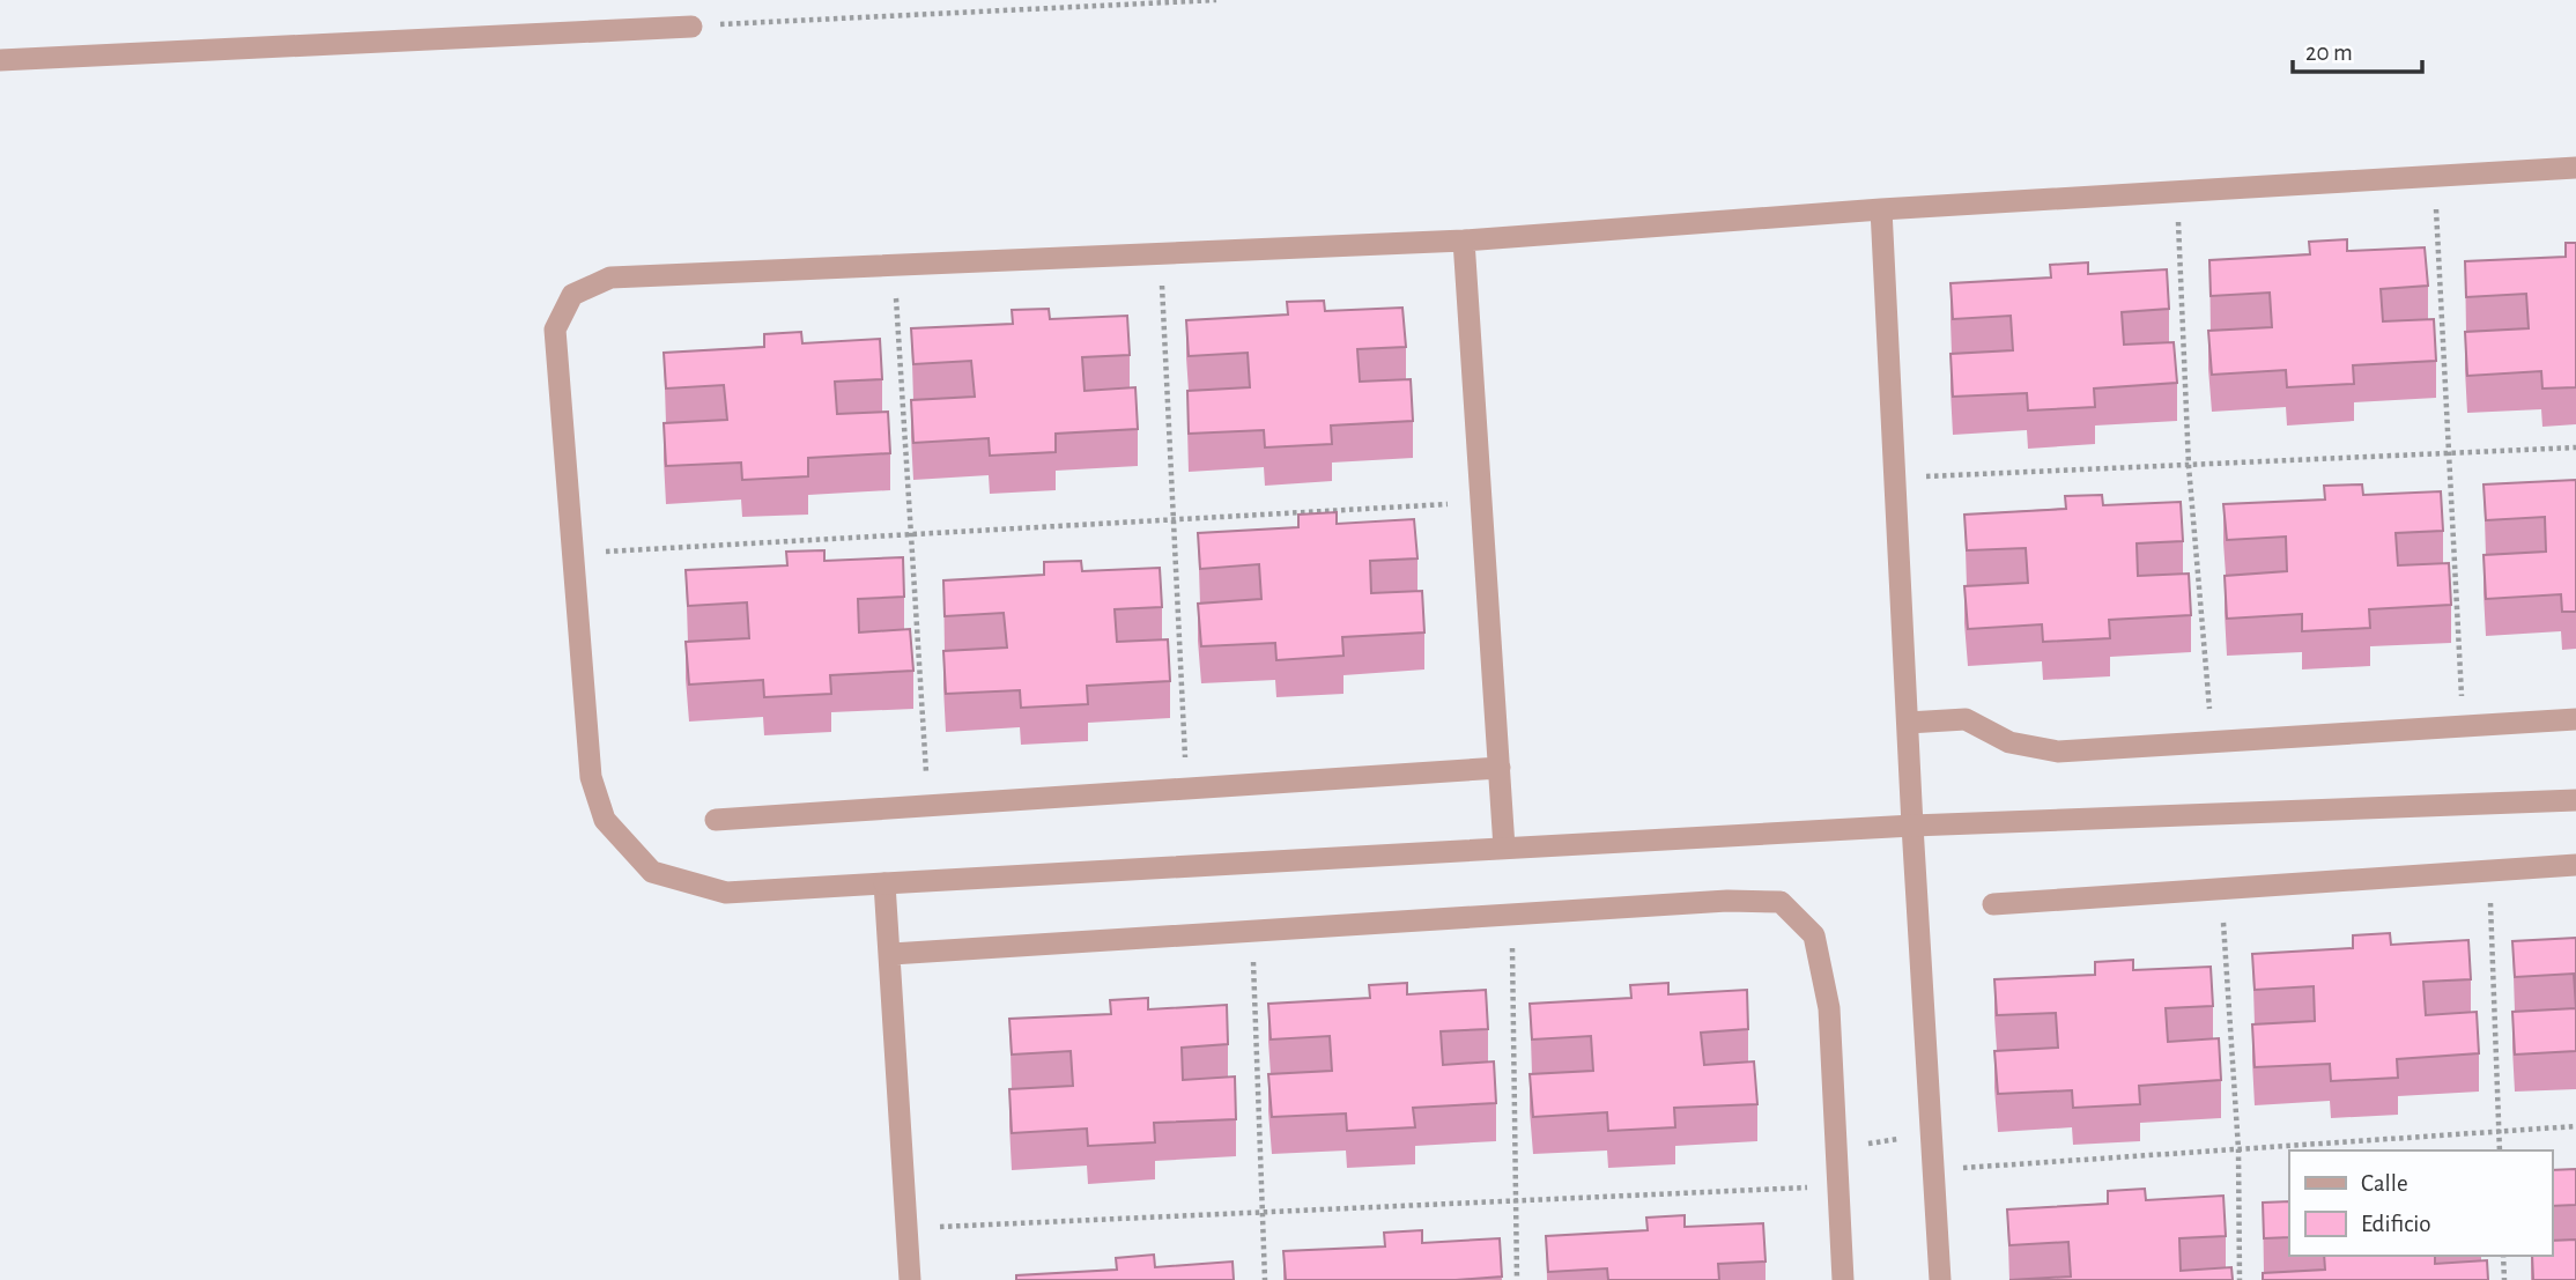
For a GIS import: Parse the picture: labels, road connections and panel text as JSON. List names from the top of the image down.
{
  "legend": ["Calle", "Edificio"],
  "scale_bar": "20 m"
}
